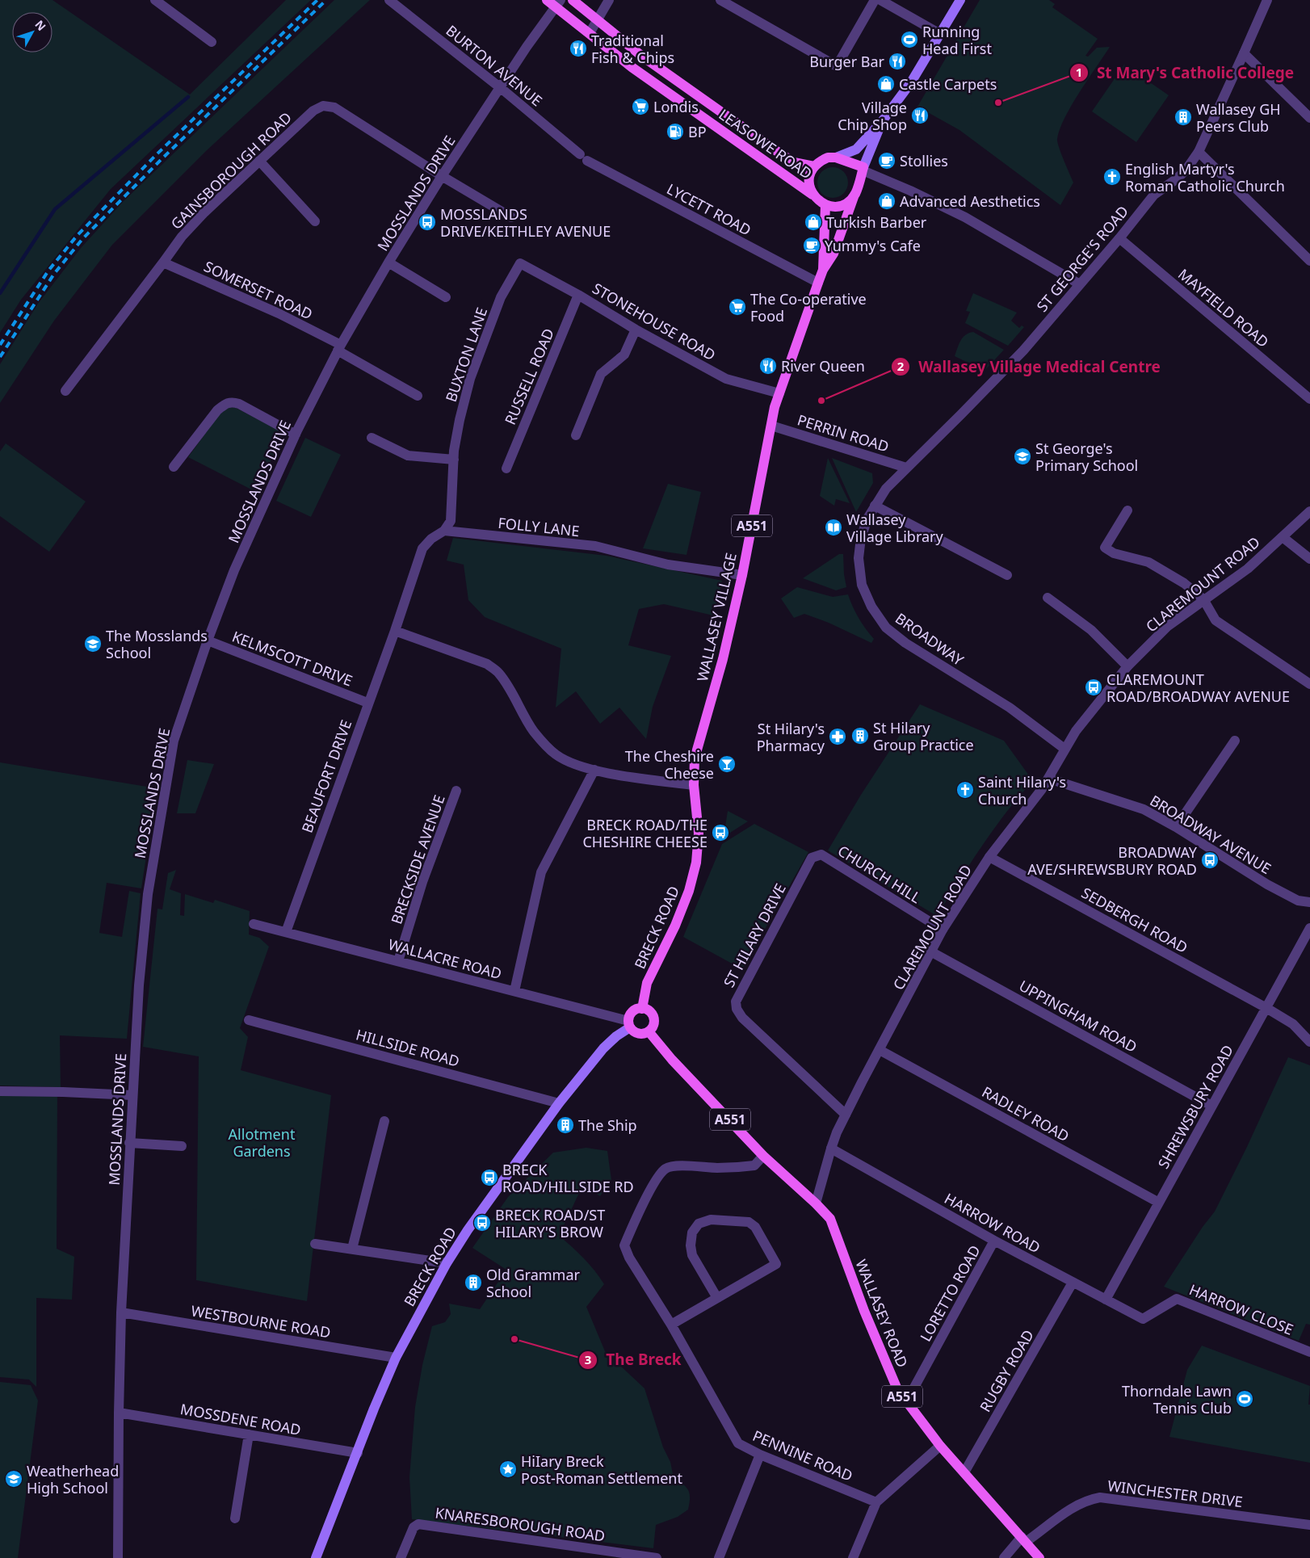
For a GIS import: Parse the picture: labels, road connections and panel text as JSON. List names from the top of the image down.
{
  "streets": {
    "main road": [
      "LEASOWE ROAD",
      "A551",
      "WALLASEY VILLAGE",
      "BRECK ROAD",
      "WALLASEY ROAD"
    ],
    "street": [
      "BURTON AVENUE",
      "GAINSBOROUGH ROAD",
      "MOSSLANDS DRIVE",
      "LYCETT ROAD",
      "ST GEORGE'S ROAD",
      "SOMERSET ROAD",
      "MAYFIELD ROAD",
      "STONEHOUSE ROAD",
      "BUXTON LANE",
      "RUSSELL ROAD",
      "PERRIN ROAD",
      "FOLLY LANE",
      "CLAREMOUNT ROAD",
      "BROADWAY",
      "KELMSCOTT DRIVE",
      "BEAUFORT DRIVE",
      "BROADWAY AVENUE",
      "BRECKSIDE AVENUE",
      "CHURCH HILL",
      "SEDBERGH ROAD",
      "ST HILARY DRIVE",
      "WALLACRE ROAD",
      "UPPINGHAM ROAD",
      "HILLSIDE ROAD",
      "SHREWSBURY ROAD",
      "RADLEY ROAD",
      "HARROW ROAD",
      "LORETTO ROAD",
      "HARROW CLOSE",
      "WESTBOURNE ROAD",
      "RUGBY ROAD",
      "MOSSDENE ROAD",
      "PENNINE ROAD",
      "WINCHESTER DRIVE",
      "KNARESBOROUGH ROAD"
    ]
  },
  "crossings": [
    ["BURTON AVENUE", "MOSSLANDS DRIVE"],
    ["BURTON AVENUE", "LYCETT ROAD"],
    ["LEASOWE ROAD", "MOSSLANDS DRIVE"],
    ["LEASOWE ROAD", "WALLASEY VILLAGE"],
    ["GAINSBOROUGH ROAD", "MOSSLANDS DRIVE"],
    ["GAINSBOROUGH ROAD", "SOMERSET ROAD"],
    ["MOSSLANDS DRIVE", "SOMERSET ROAD"],
    ["MOSSLANDS DRIVE", "KELMSCOTT DRIVE"],
    ["MOSSLANDS DRIVE", "WESTBOURNE ROAD"],
    ["MOSSLANDS DRIVE", "MOSSDENE ROAD"],
    ["LYCETT ROAD", "WALLASEY VILLAGE"],
    ["ST GEORGE'S ROAD", "MAYFIELD ROAD"],
    ["ST GEORGE'S ROAD", "PERRIN ROAD"],
    ["ST GEORGE'S ROAD", "BROADWAY"],
    ["STONEHOUSE ROAD", "BUXTON LANE"],
    ["STONEHOUSE ROAD", "RUSSELL ROAD"],
    ["STONEHOUSE ROAD", "WALLASEY VILLAGE"],
    ["BUXTON LANE", "FOLLY LANE"],
    ["PERRIN ROAD", "WALLASEY VILLAGE"],
    ["A551", "CLAREMOUNT ROAD"],
    ["A551", "BRECK ROAD"],
    ["A551", "WALLACRE ROAD"],
    ["A551", "WALLASEY ROAD"],
    ["A551", "PENNINE ROAD"],
    ["FOLLY LANE", "WALLASEY VILLAGE"],
    ["CLAREMOUNT ROAD", "BROADWAY"],
    ["CLAREMOUNT ROAD", "BROADWAY AVENUE"],
    ["CLAREMOUNT ROAD", "CHURCH HILL"],
    ["CLAREMOUNT ROAD", "SEDBERGH ROAD"],
    ["CLAREMOUNT ROAD", "ST HILARY DRIVE"],
    ["CLAREMOUNT ROAD", "UPPINGHAM ROAD"],
    ["CLAREMOUNT ROAD", "RADLEY ROAD"],
    ["CLAREMOUNT ROAD", "HARROW ROAD"],
    ["CLAREMOUNT ROAD", "WALLASEY ROAD"],
    ["WALLASEY VILLAGE", "BRECK ROAD"],
    ["KELMSCOTT DRIVE", "BEAUFORT DRIVE"],
    ["BEAUFORT DRIVE", "WALLACRE ROAD"],
    ["BRECKSIDE AVENUE", "WALLACRE ROAD"],
    ["CHURCH HILL", "ST HILARY DRIVE"],
    ["SEDBERGH ROAD", "SHREWSBURY ROAD"],
    ["BRECK ROAD", "WALLACRE ROAD"],
    ["BRECK ROAD", "HILLSIDE ROAD"],
    ["BRECK ROAD", "WESTBOURNE ROAD"],
    ["BRECK ROAD", "MOSSDENE ROAD"],
    ["UPPINGHAM ROAD", "SHREWSBURY ROAD"],
    ["SHREWSBURY ROAD", "RADLEY ROAD"],
    ["SHREWSBURY ROAD", "HARROW ROAD"],
    ["HARROW ROAD", "LORETTO ROAD"],
    ["HARROW ROAD", "HARROW CLOSE"],
    ["HARROW ROAD", "RUGBY ROAD"],
    ["LORETTO ROAD", "WALLASEY ROAD"],
    ["WALLASEY ROAD", "RUGBY ROAD"],
    ["WALLASEY ROAD", "WINCHESTER DRIVE"]
  ],
  "parks": ["Allotment Gardens"],
  "places": {
    "sports": ["Running Head First", "Thorndale Lawn Tennis Club"],
    "restaurant": [
      "Traditional Fish & Chips",
      "Burger Bar",
      "Village Chip Shop",
      "River Queen"
    ],
    "shop": ["Castle Carpets", "Advanced Aesthetics", "Turkish Barber"],
    "other": ["St Mary's Catholic College", "Wallasey Village Medical Centre", "The Breck"],
    "supermarket": ["Londis", "The Co-operative Food"],
    "building": [
      "Wallasey GH Peers Club",
      "St Hilary Group Practice",
      "The Ship",
      "Old Grammar School"
    ],
    "fuel station": ["BP"],
    "cafe": ["Stollies", "Yummy's Cafe"],
    "church": ["English Martyr's Roman Catholic Church", "Saint Hilary's Church"],
    "bus stop": [
      "MOSSLANDS DRIVE/KEITHLEY AVENUE",
      "CLAREMOUNT ROAD/BROADWAY AVENUE",
      "BRECK ROAD/THE CHESHIRE CHEESE",
      "BROADWAY AVE/SHREWSBURY ROAD",
      "BRECK ROAD/HILLSIDE RD",
      "BRECK ROAD/ST HILARY'S BROW"
    ],
    "school or university": ["St George's Primary School", "The Mosslands School", "Weatherhead High School"],
    "library": ["Wallasey Village Library"],
    "pharmacy": ["St Hilary's Pharmacy"],
    "bar": ["The Cheshire Cheese"],
    "place": ["HiIary Breck Post-Roman Settlement"]
  },
  "north": "top right"
}
